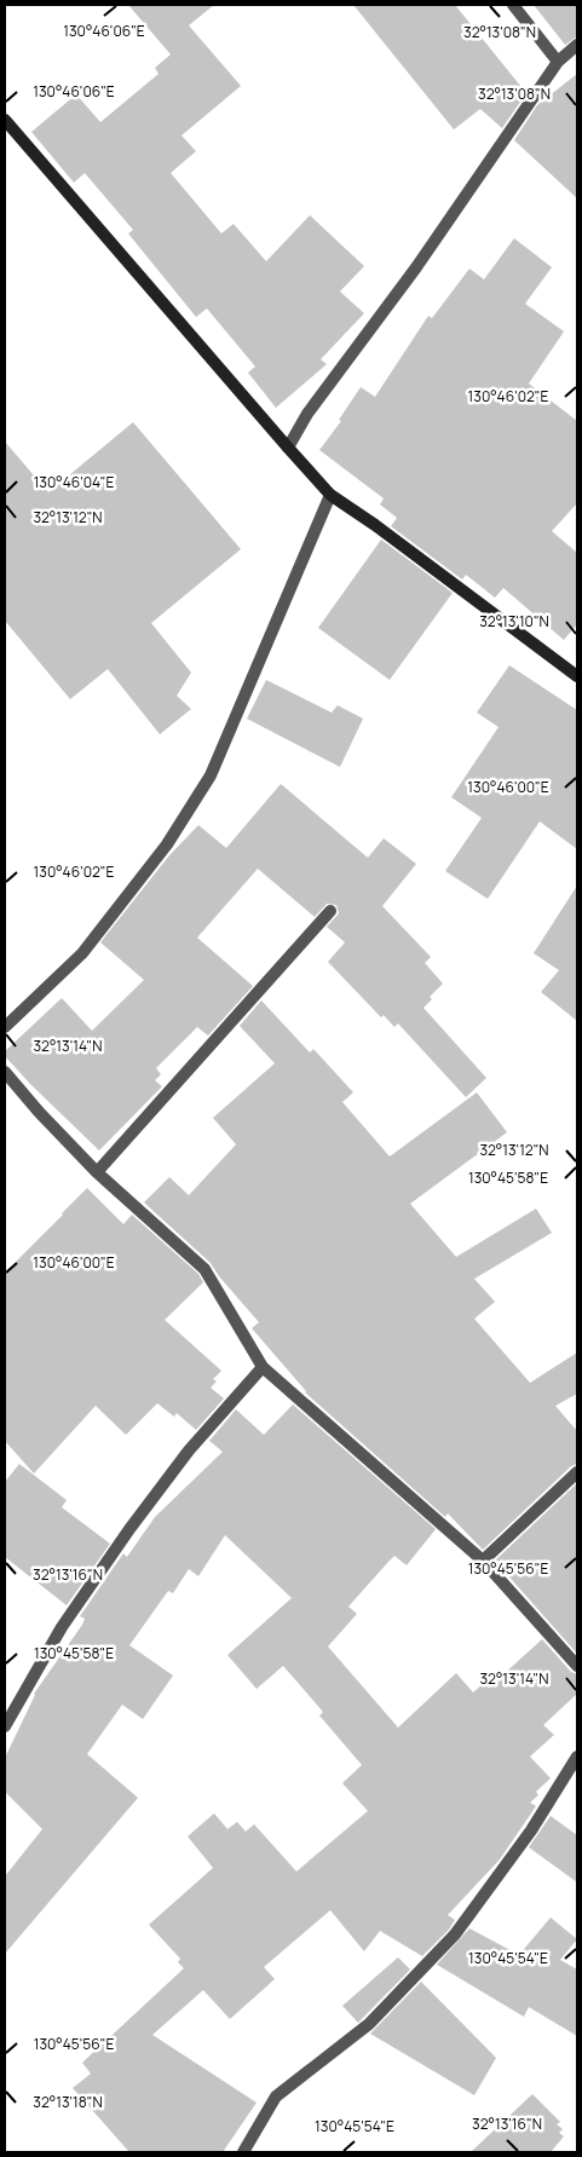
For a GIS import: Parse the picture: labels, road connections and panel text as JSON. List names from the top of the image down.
{
  "coordinates": [
    "130°46'06\"E",
    "32°13'08\"N",
    "130°46'02\"E",
    "130°46'04\"E",
    "32°13'12\"N",
    "32°13'10\"N",
    "130°46'00\"E",
    "32°13'14\"N",
    "130°45'58\"E",
    "130°45'56\"E",
    "32°13'16\"N",
    "130°45'54\"E",
    "32°13'18\"N"
  ]
}
